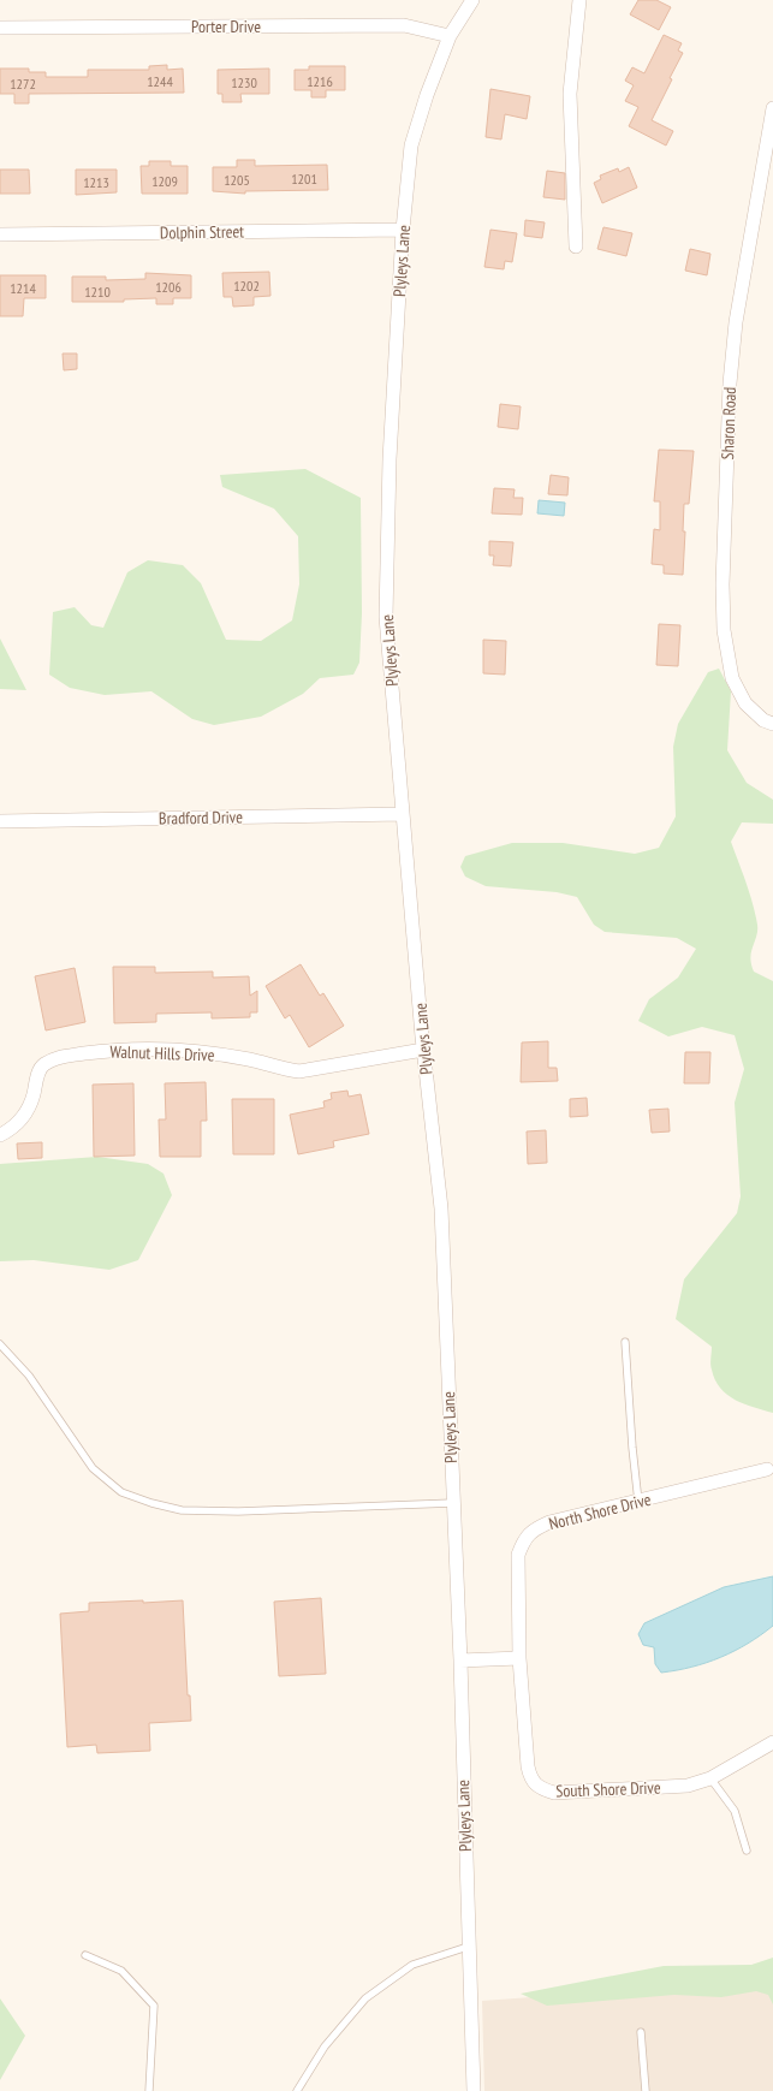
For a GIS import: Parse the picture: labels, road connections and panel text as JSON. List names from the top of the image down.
{
  "streets": {
    "street": [
      "Porter Drive",
      "Dolphin Street",
      "Plyleys Lane",
      "Sharon Road",
      "Bradford Drive",
      "Walnut Hills Drive",
      "North Shore Drive",
      "South Shore Drive"
    ]
  },
  "crossings": [
    ["Porter Drive", "Plyleys Lane"],
    ["Dolphin Street", "Plyleys Lane"],
    ["Plyleys Lane", "Bradford Drive"],
    ["Plyleys Lane", "Walnut Hills Drive"],
    ["North Shore Drive", "South Shore Drive"]
  ],
  "house_numbers": [
    "1244",
    "1216",
    "1230",
    "1272",
    "1201",
    "1205",
    "1209",
    "1213",
    "1202",
    "1206",
    "1214",
    "1210"
  ]
}
